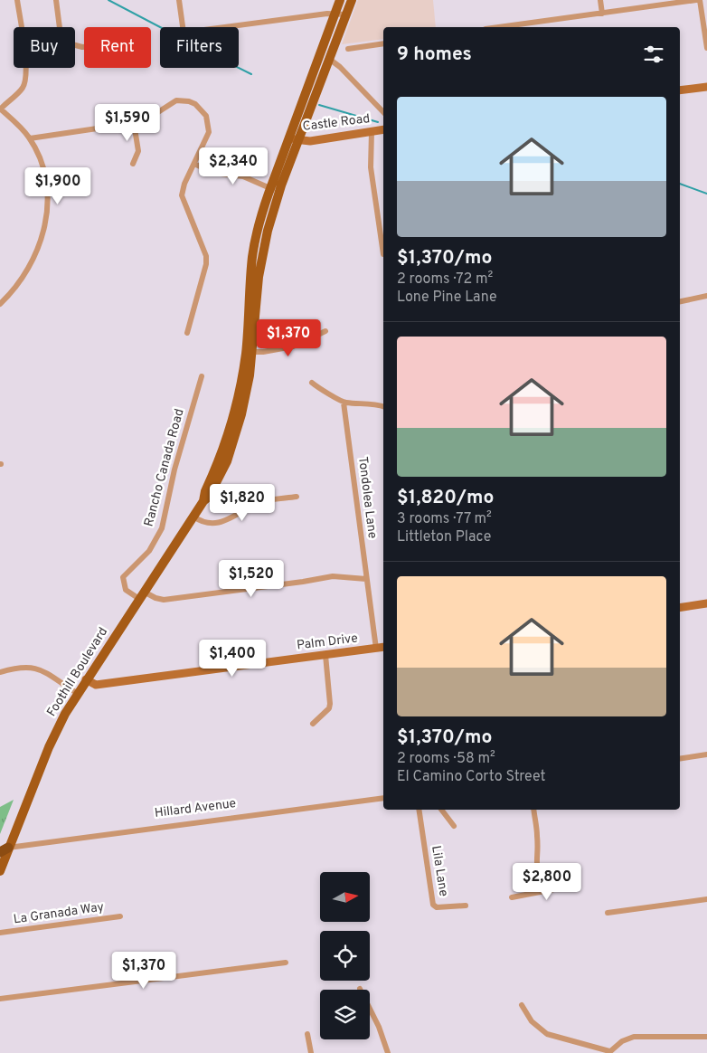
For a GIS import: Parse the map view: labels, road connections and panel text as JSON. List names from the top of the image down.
{
  "streets": {
    "main road": ["Foothill Boulevard"],
    "street": [
      "Castle Road",
      "Rancho Canada Road",
      "Tondolea Lane",
      "Palm Drive",
      "Hillard Avenue",
      "Lila Lane",
      "La Granada Way"
    ]
  },
  "crossings": [
    ["Castle Road", "Foothill Boulevard"],
    ["Rancho Canada Road", "Foothill Boulevard"],
    ["Tondolea Lane", "Palm Drive"],
    ["Palm Drive", "Foothill Boulevard"],
    ["Foothill Boulevard", "Hillard Avenue"]
  ],
  "north": "right",
  "page": {
    "chip": ["Buy", "Rent", "Filters"],
    "heading": "9 homes",
    "list": [
      {
        "name": "$1,370/mo",
        "note": "2 rooms · 72 m² · Lone Pine Lane"
      },
      {
        "name": "$1,820/mo",
        "note": "3 rooms · 77 m² · Littleton Place"
      },
      {
        "name": "$1,370/mo",
        "note": "2 rooms · 58 m² · El Camino Corto Street"
      }
    ],
    "price": [
      "$1,590",
      "$2,340",
      "$1,900",
      "$1,370",
      "$1,820",
      "$1,520",
      "$1,400",
      "$2,800",
      "$1,370"
    ]
  }
}
